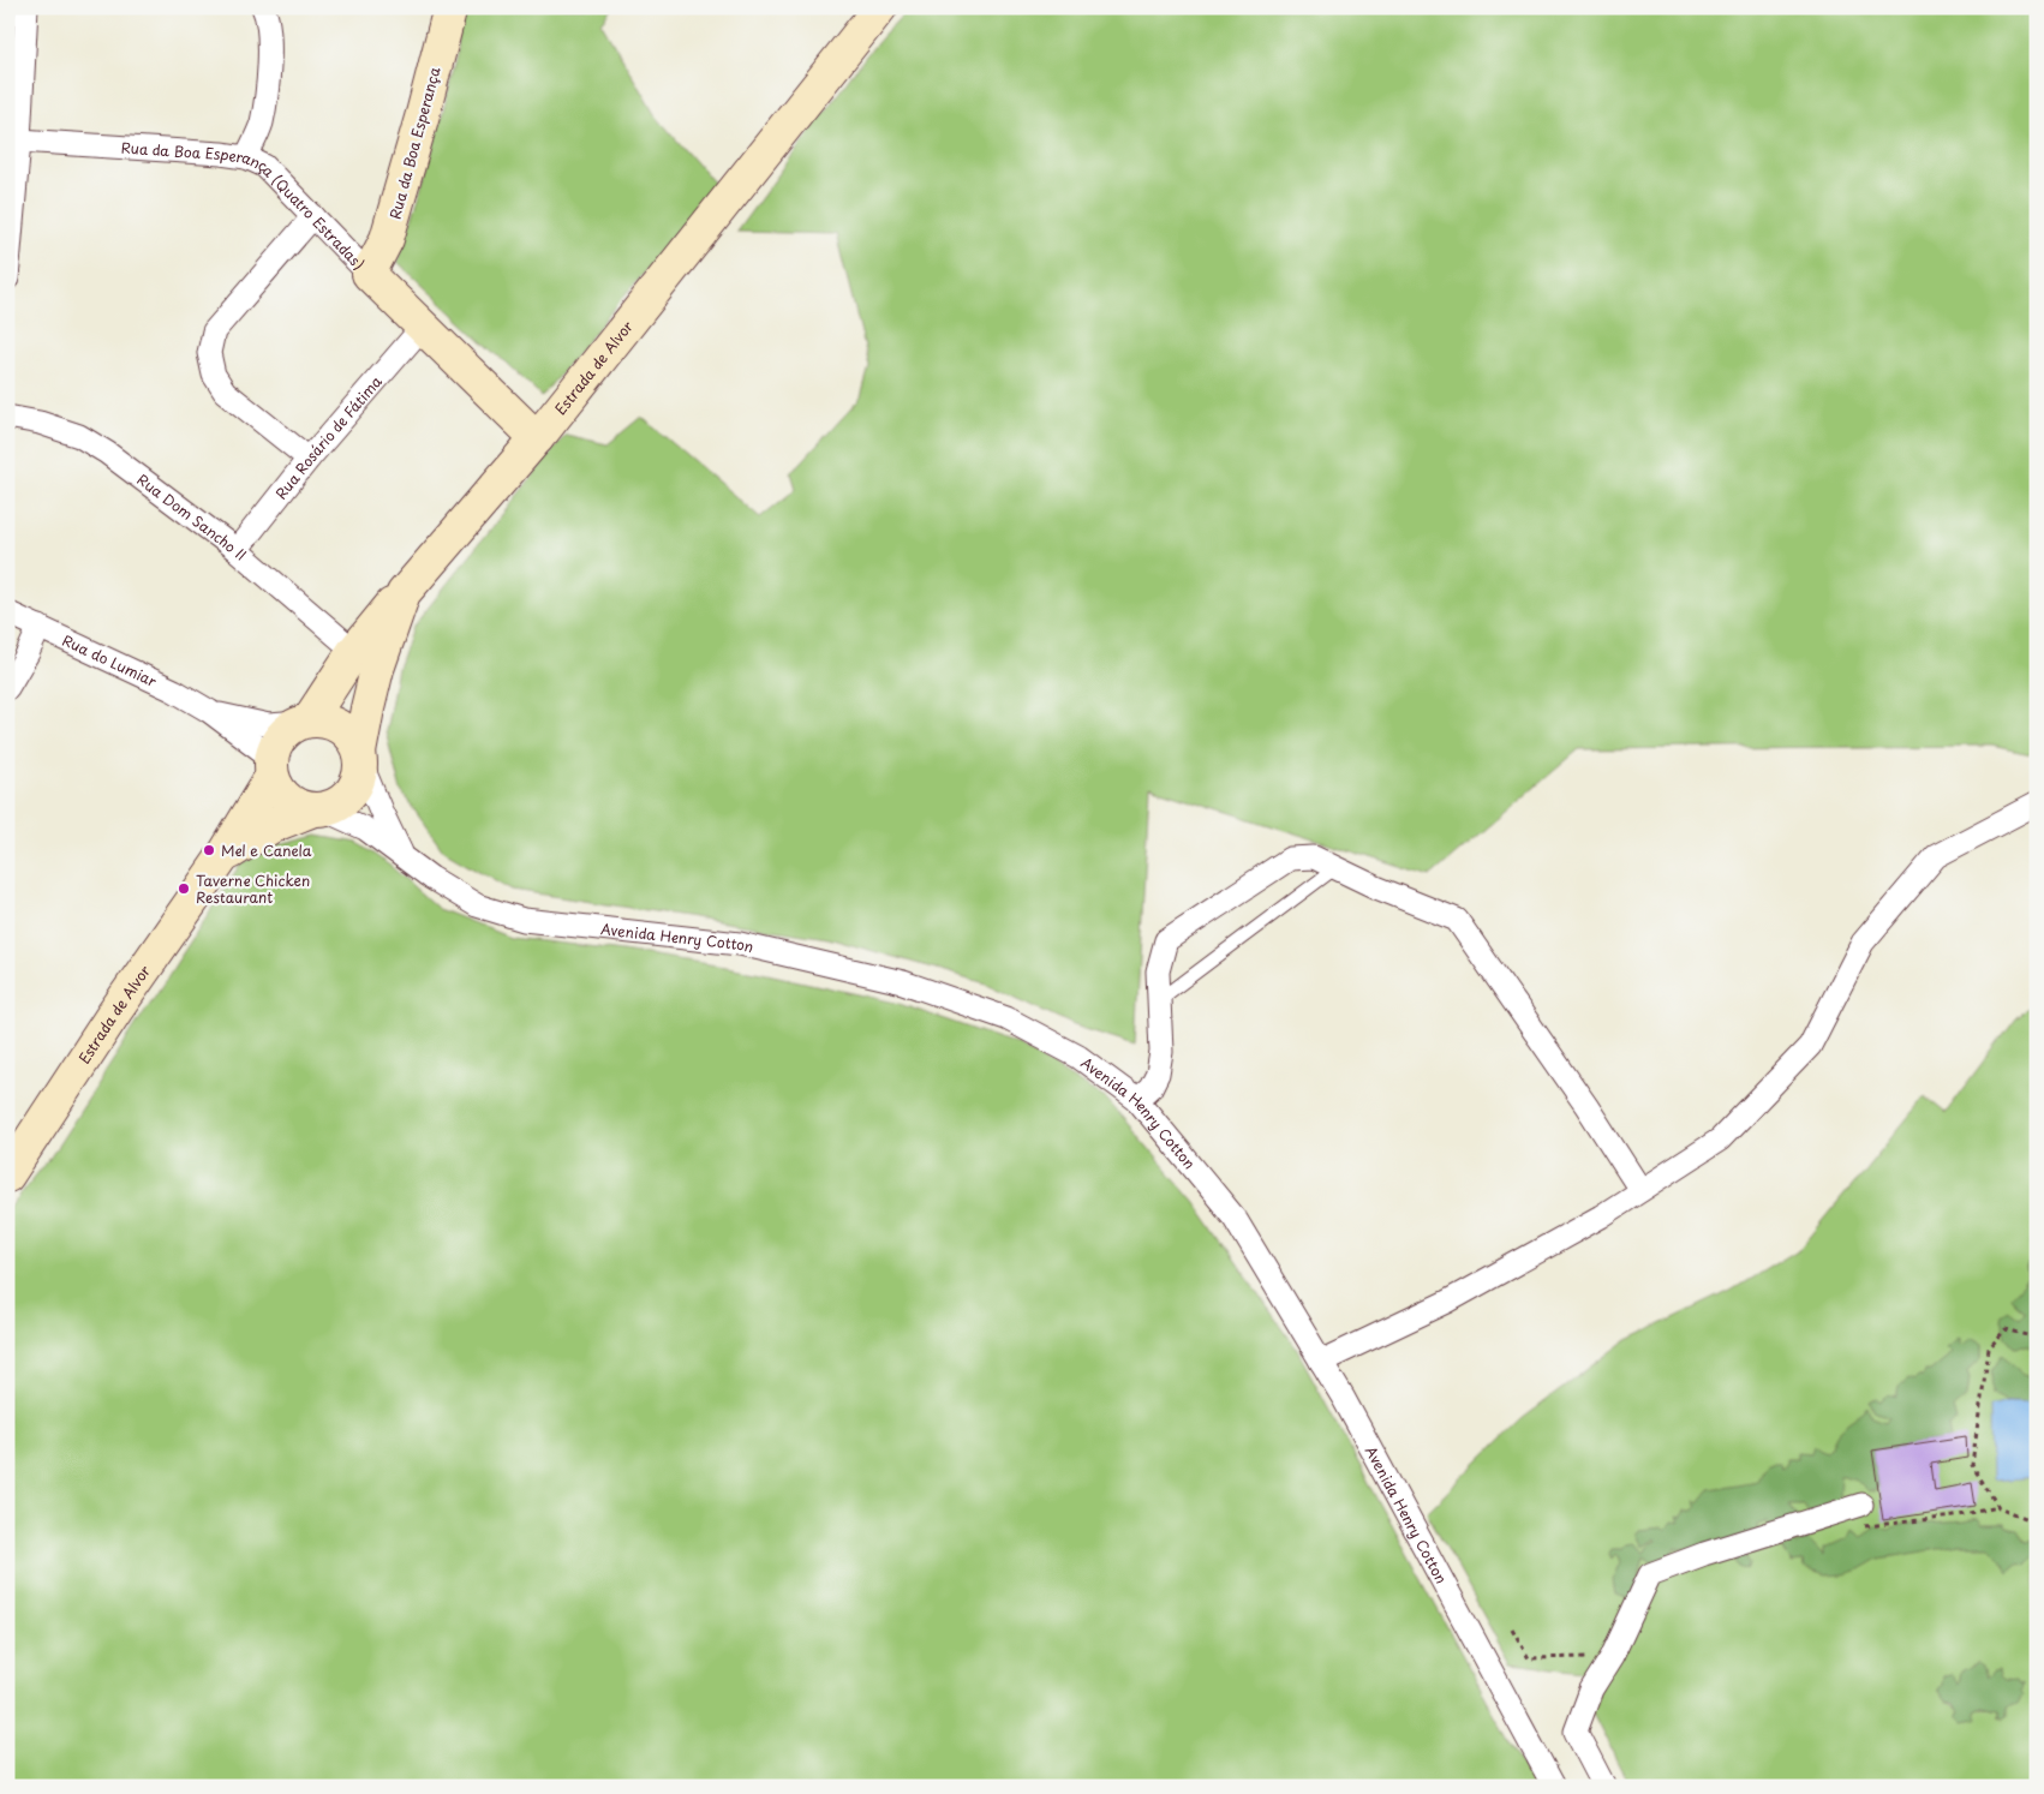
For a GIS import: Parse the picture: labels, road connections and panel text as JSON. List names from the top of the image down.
{
  "streets": {
    "street": [
      "Rua da Boa Esperança",
      "Rua da Boa Esperança (Quatro Estradas)",
      "Estrada de Alvor",
      "Rua Rosário de Fátima",
      "Rua Dom Sancho II",
      "Rua do Lumiar",
      "Avenida Henry Cotton"
    ]
  },
  "crossings": [
    ["Rua da Boa Esperança", "Rua da Boa Esperança (Quatro Estradas)"],
    ["Rua da Boa Esperança (Quatro Estradas)", "Estrada de Alvor"],
    ["Rua da Boa Esperança (Quatro Estradas)", "Rua Rosário de Fátima"],
    ["Estrada de Alvor", "Rua Dom Sancho II"],
    ["Estrada de Alvor", "Avenida Henry Cotton"],
    ["Rua Rosário de Fátima", "Rua Dom Sancho II"]
  ],
  "places": ["Mel e Canela", "Taverne Chicken Restaurant"]
}
